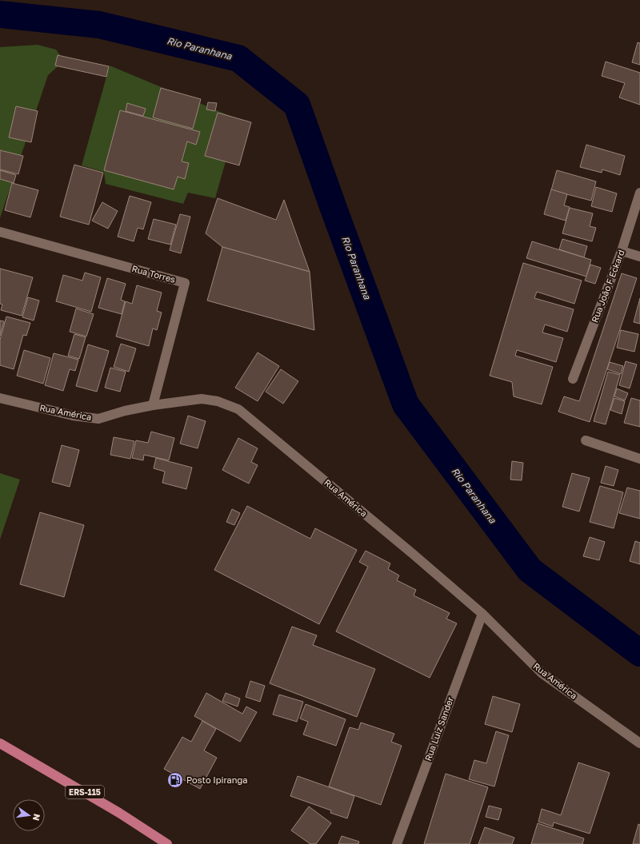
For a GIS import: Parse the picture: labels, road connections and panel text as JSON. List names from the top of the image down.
{
  "streets": {
    "main road": ["ERS-115"],
    "street": [
      "Rua Torres",
      "Rua João F Eckard",
      "Rua América",
      "Rua Luiz Sander"
    ]
  },
  "crossings": [
    ["Rua Torres", "Rua América"],
    ["Rua América", "Rua Luiz Sander"]
  ],
  "water": ["Rio Paranhana"],
  "places": {
    "fuel station": ["Posto Ipiranga"]
  },
  "north": "right"
}
